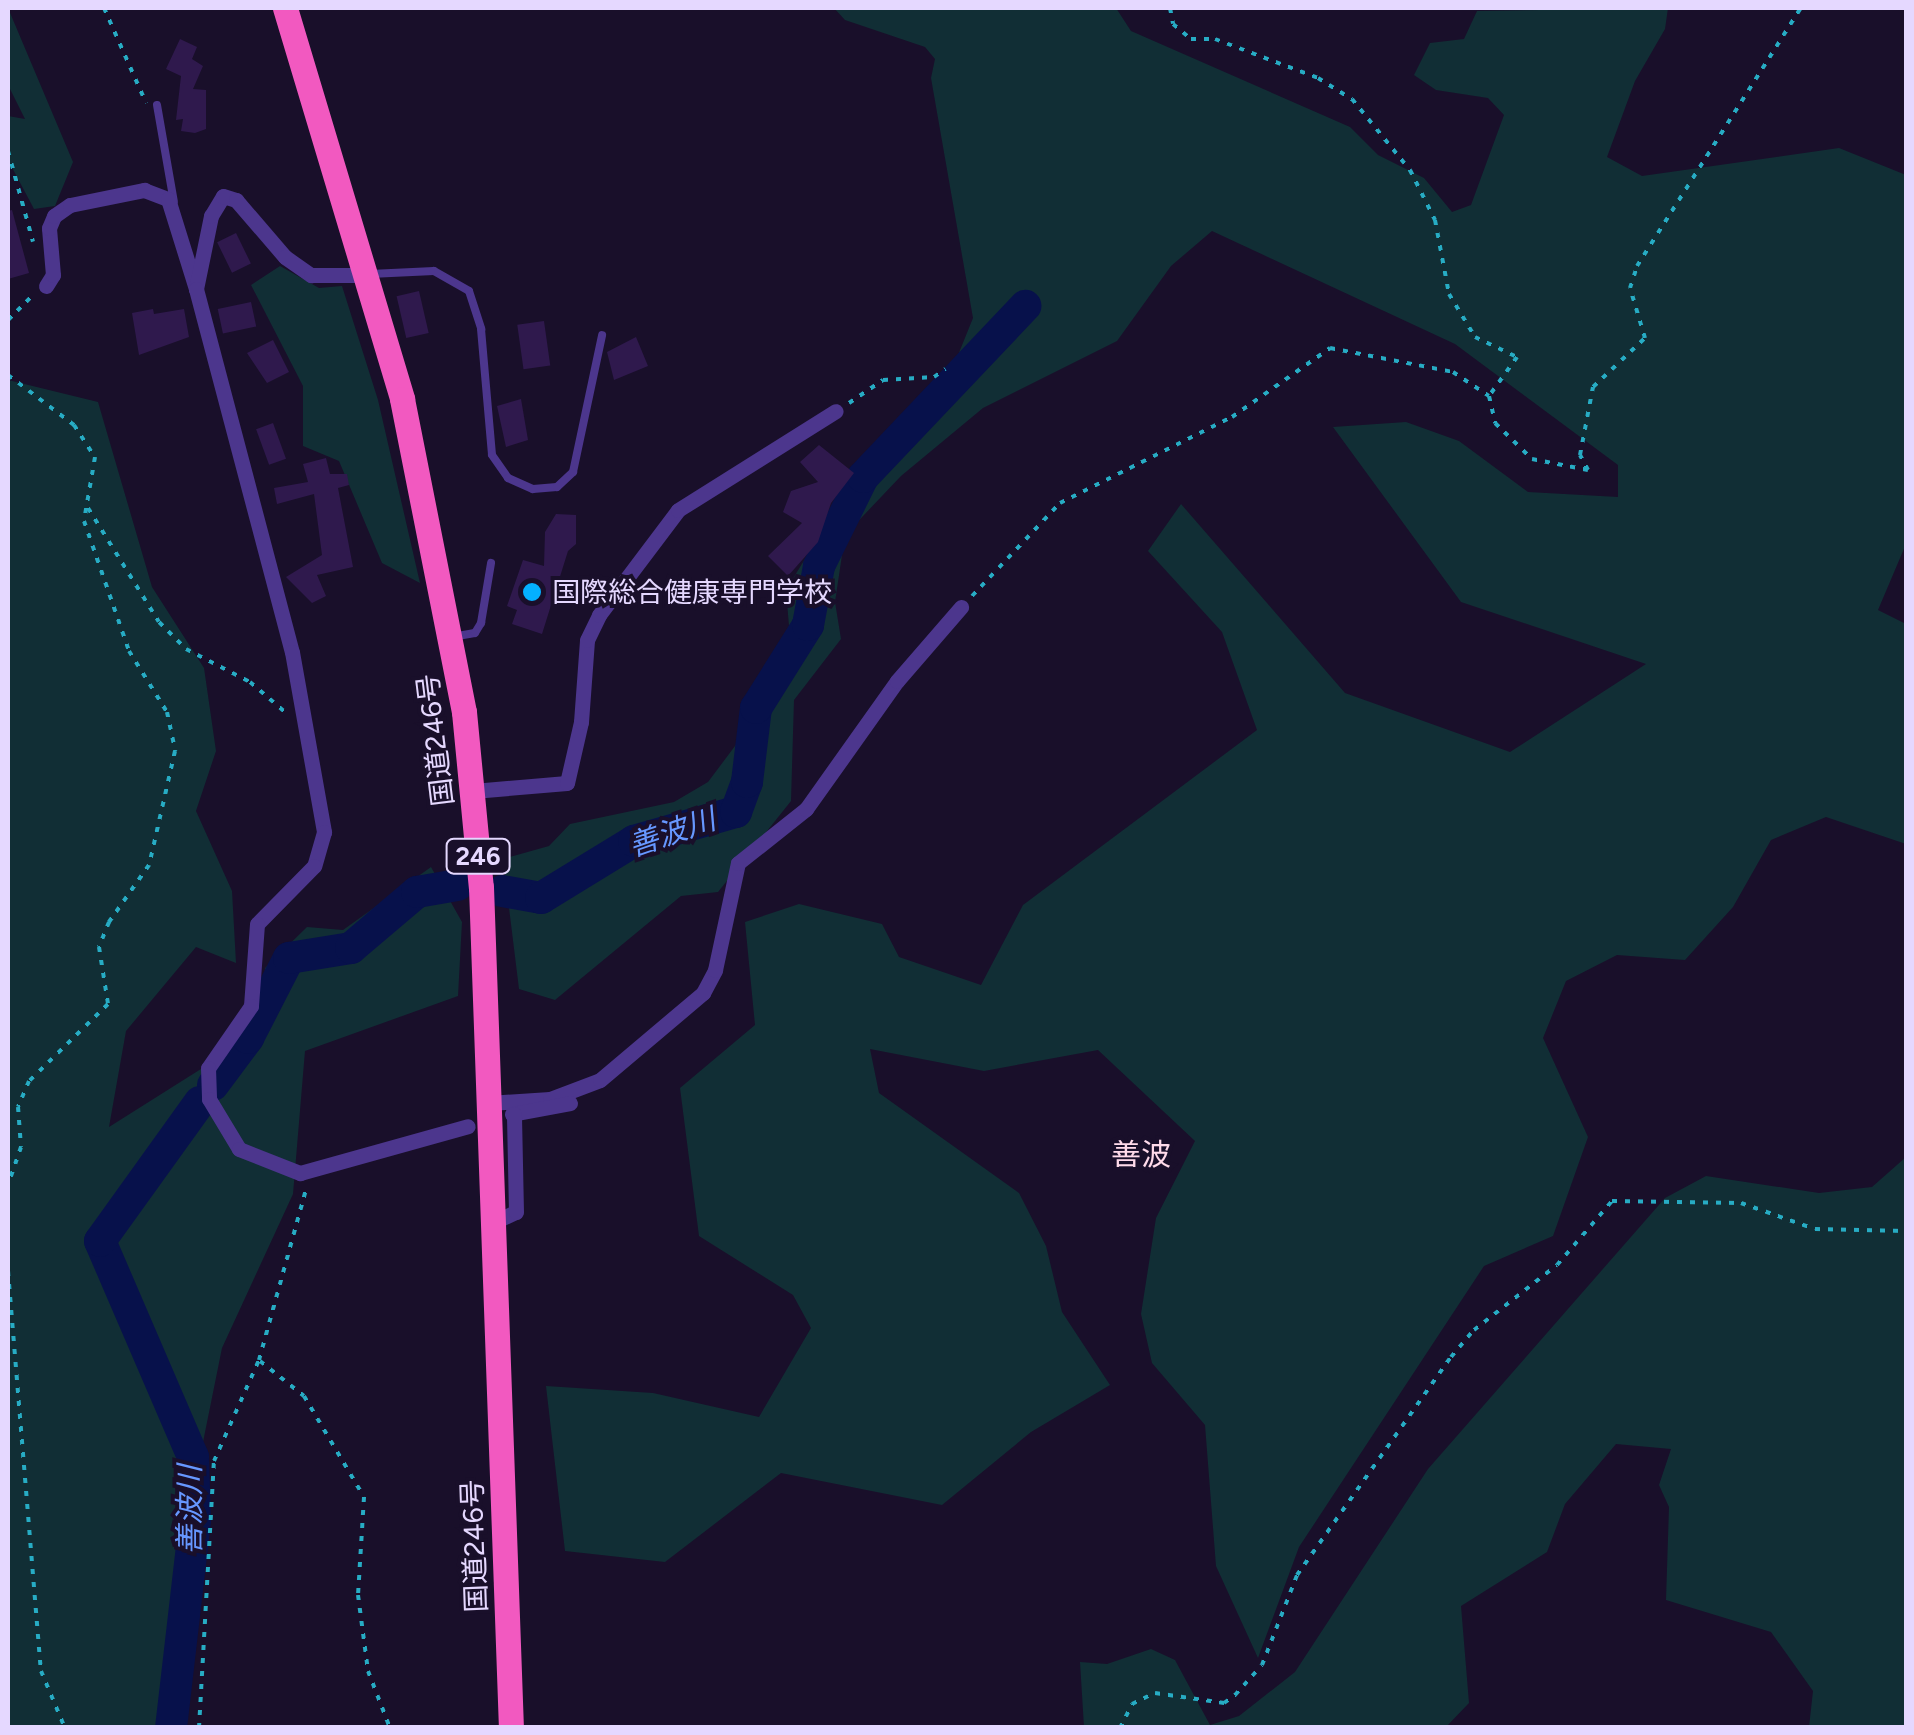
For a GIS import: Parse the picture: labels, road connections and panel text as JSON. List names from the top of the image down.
{
  "streets": {
    "highway": ["国道246号", "246"]
  },
  "districts": ["善波"],
  "water": ["善波川"],
  "places": ["国際総合健康専門学校"]
}
